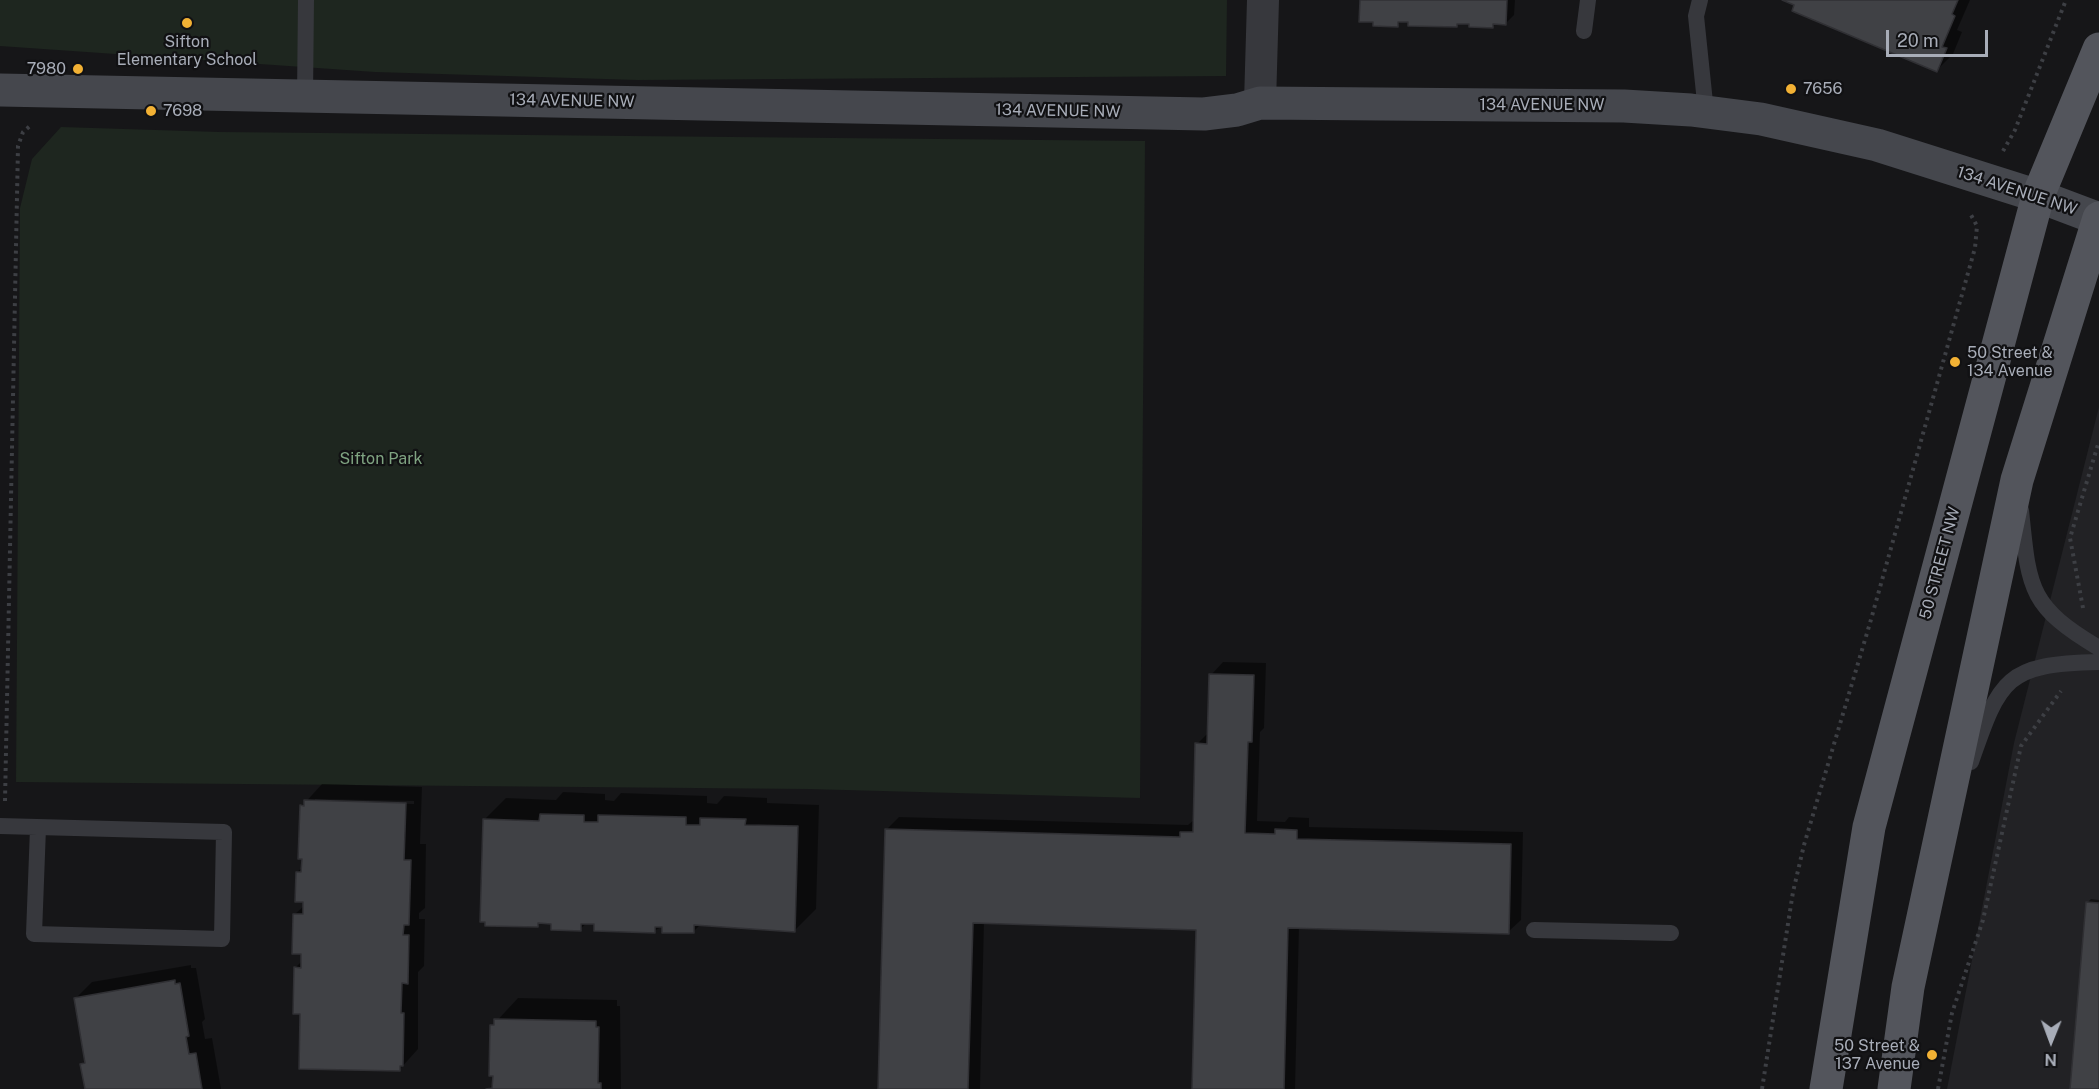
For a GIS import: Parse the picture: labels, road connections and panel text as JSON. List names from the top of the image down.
{
  "streets": {
    "main road": ["50 STREET NW"],
    "street": ["134 AVENUE NW"]
  },
  "crossings": [
    ["134 AVENUE NW", "50 STREET NW"]
  ],
  "parks": ["Sifton Park"],
  "places": [
    "Sifton Elementary School",
    "7980",
    "7656",
    "7698",
    "50 Street & 134 Avenue",
    "50 Street & 137 Avenue"
  ],
  "scale_bar": "20 m",
  "north": "bottom"
}
